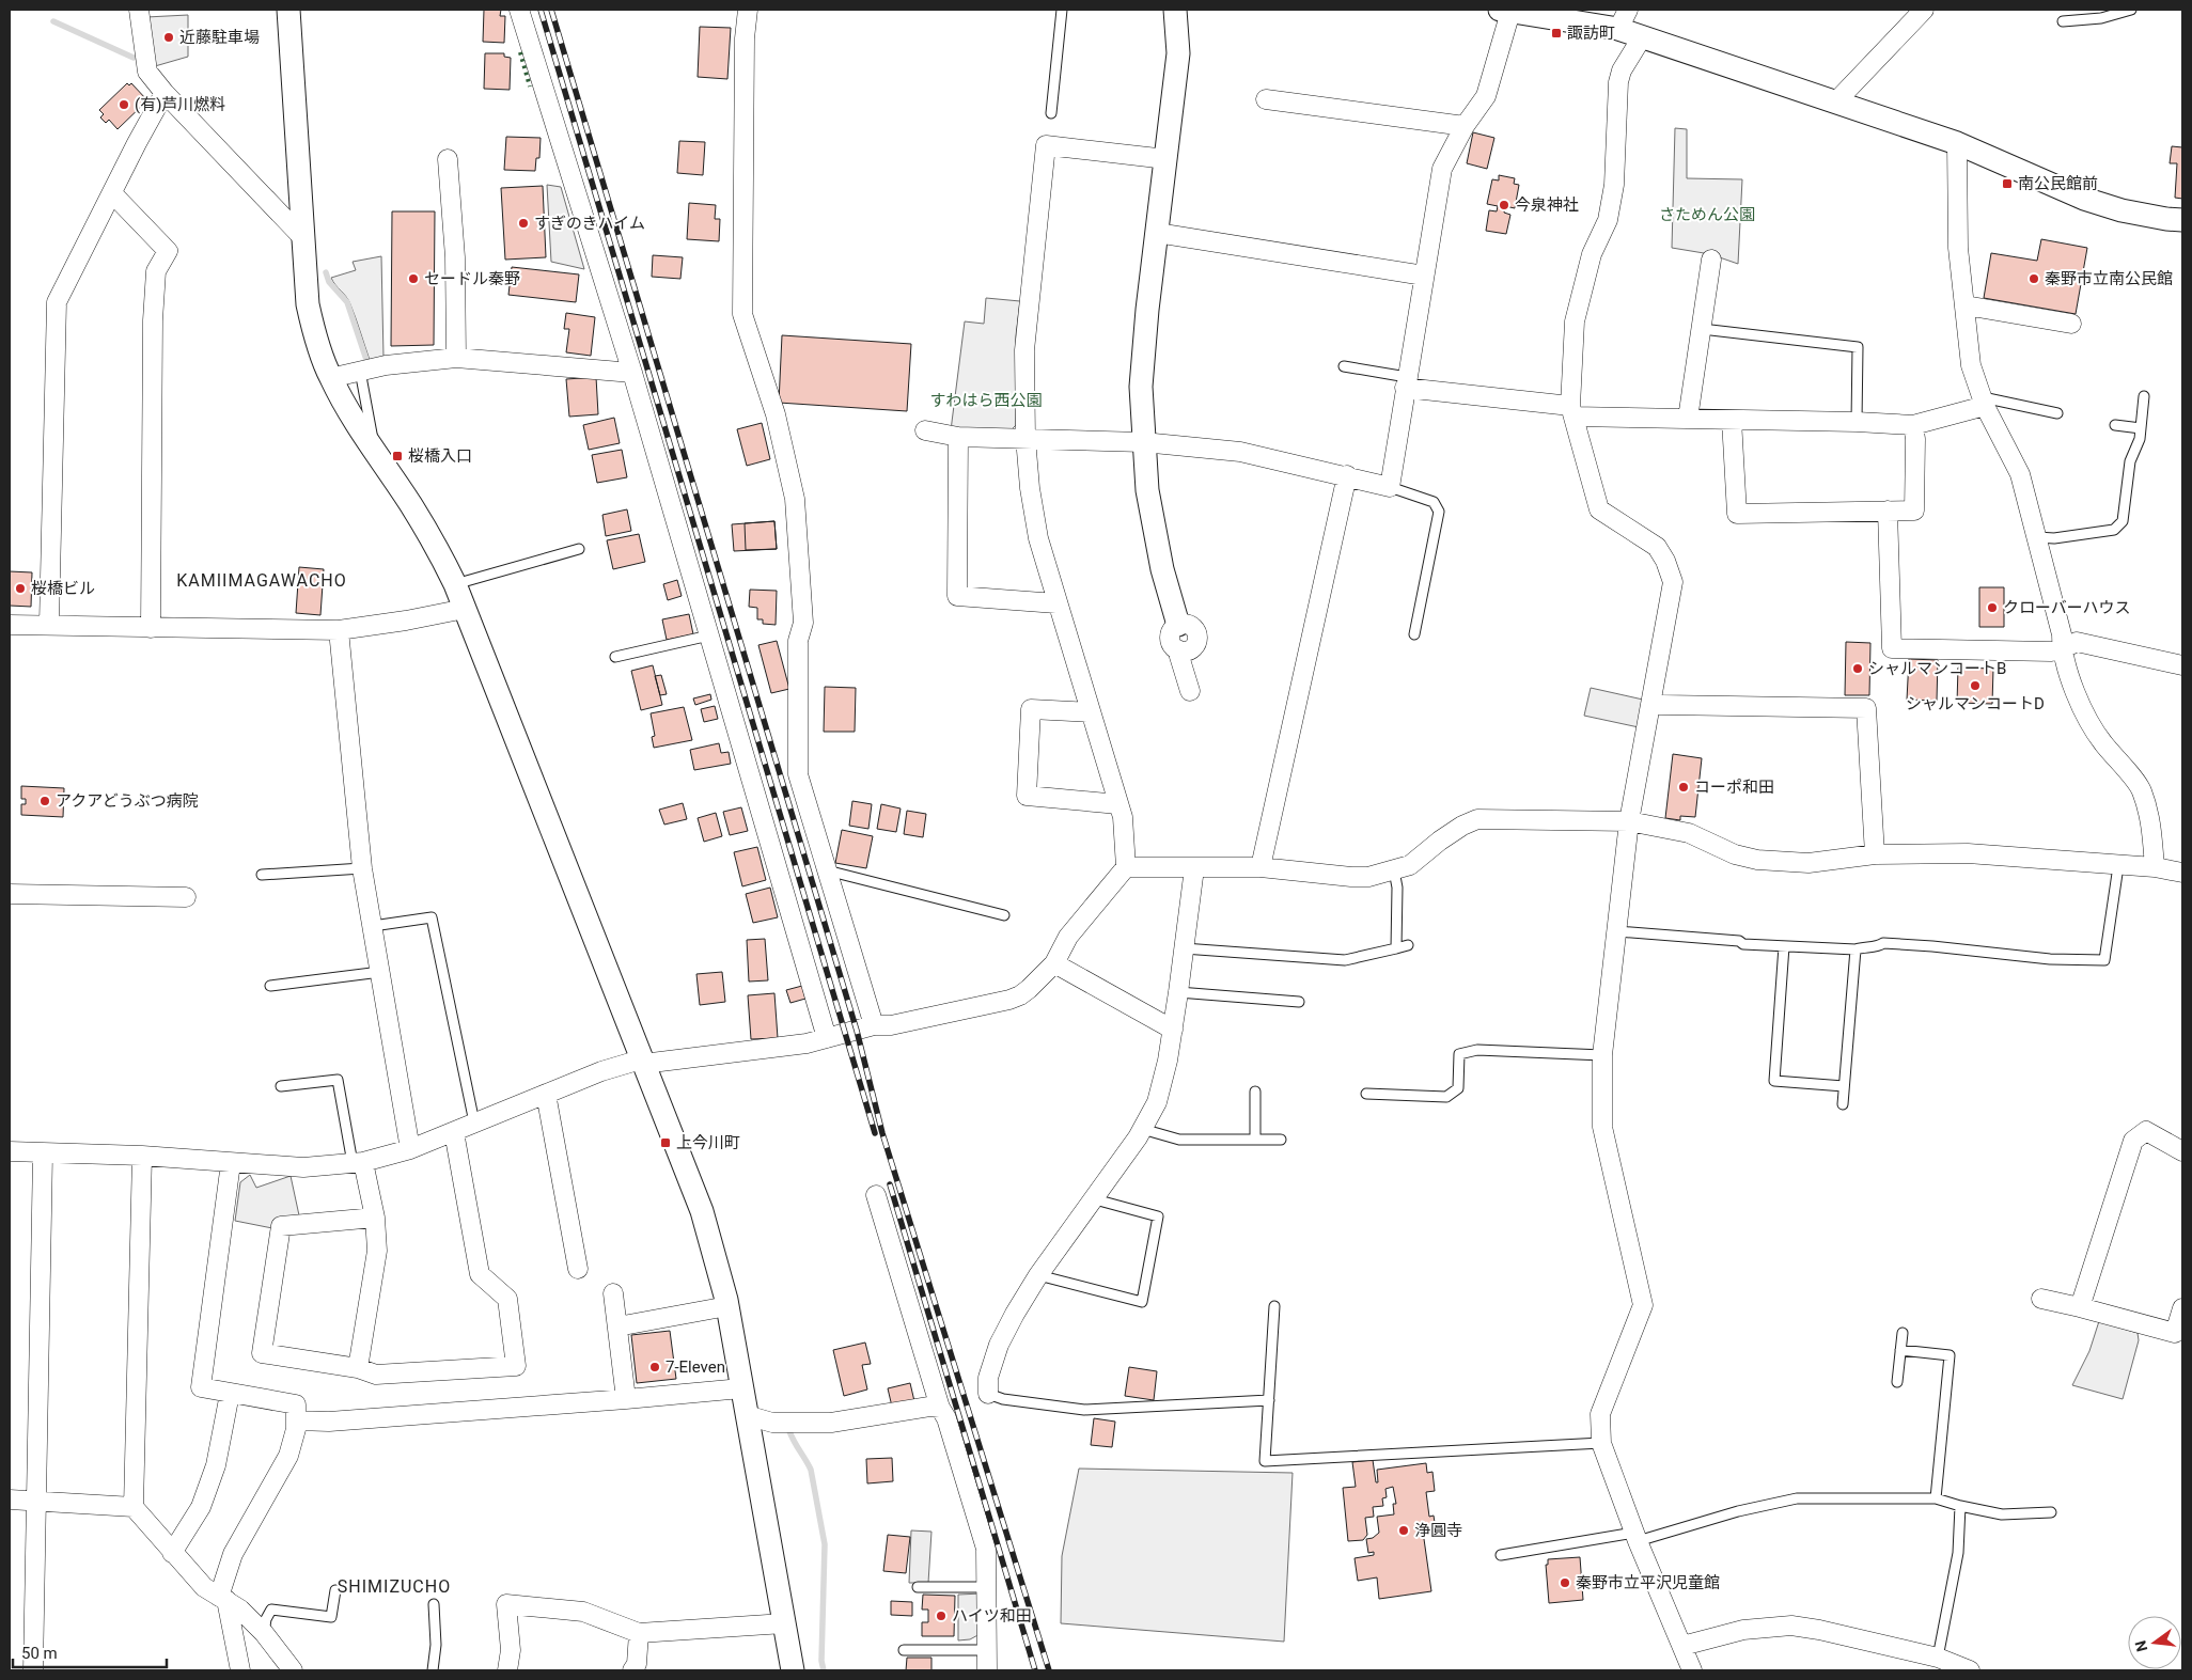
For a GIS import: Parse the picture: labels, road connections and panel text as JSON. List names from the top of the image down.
{
  "districts": ["KAMIIMAGAWACHO", "SHIMIZUCHO"],
  "parks": ["さためん公園", "すわはら西公園"],
  "places": {
    "transit": [
      "諏訪町",
      "南公民館前",
      "桜橋入口",
      "上今川町"
    ],
    "other": [
      "近藤駐車場",
      "(有)芦川燃料",
      "今泉神社",
      "すぎのきハイム",
      "セードル秦野",
      "秦野市立南公民館",
      "桜橋ビル",
      "クローバーハウス",
      "シャルマンコートB",
      "シャルマンコートD",
      "コーポ和田",
      "アクアどうぶつ病院",
      "7-Eleven",
      "浄圓寺",
      "秦野市立平沢児童館",
      "ハイツ和田"
    ]
  },
  "scale_bar": "50 m",
  "north": "left"
}
